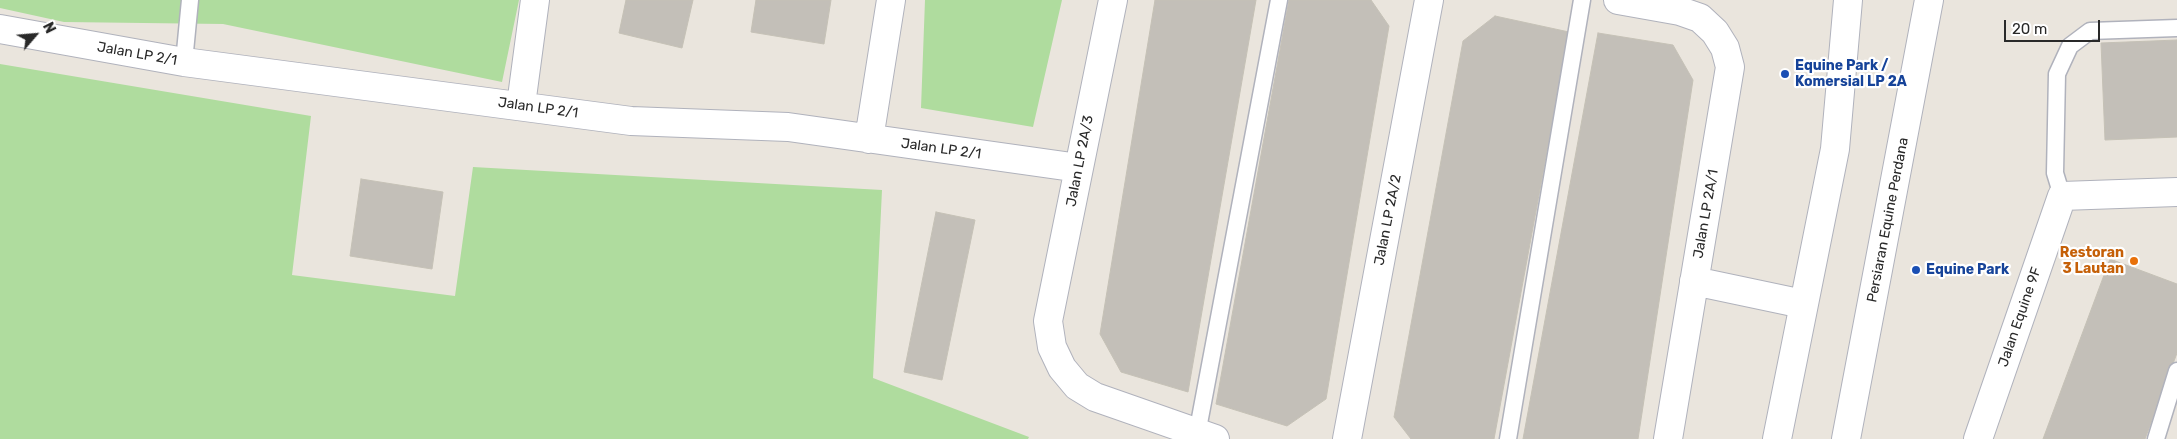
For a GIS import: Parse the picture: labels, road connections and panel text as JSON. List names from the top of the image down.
{
  "streets": {
    "street": [
      "Jalan LP 2/1",
      "Jalan LP 2A/3",
      "Jalan LP 2A/1",
      "Jalan LP 2A/2",
      "Persiaran Equine Perdana",
      "Jalan Equine 9F"
    ]
  },
  "crossings": [
    ["Jalan LP 2/1", "Jalan LP 2A/3"]
  ],
  "places": ["Equine Park / Komersial LP 2A", "Restoran 3 Lautan", "Equine Park"],
  "scale_bar": "20 m",
  "north": "top right"
}
